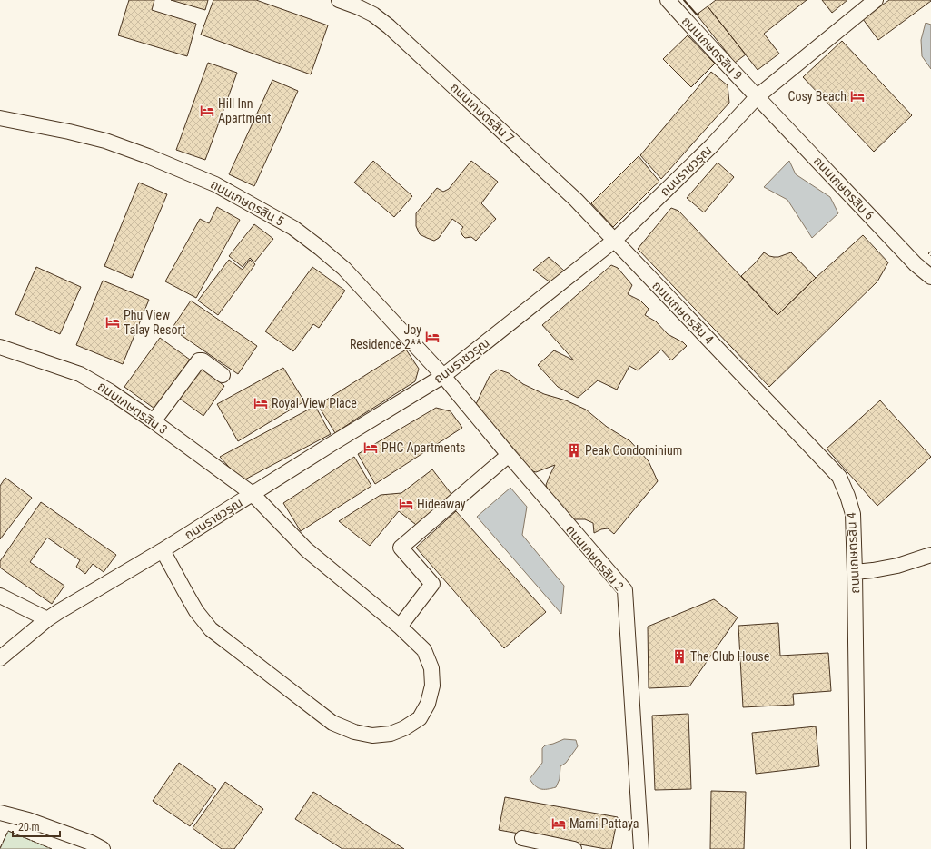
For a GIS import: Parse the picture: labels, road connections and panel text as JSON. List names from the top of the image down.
{
  "streets": {
    "street": [
      "ถนนเกษตรสิน 9",
      "ถนนเกษตรสิน 7",
      "ถนนราชวรุณ",
      "ถนนเกษตรสิน 6",
      "ถนนเกษตรสิน 5",
      "ถนนเกษตรสิน 4",
      "ถนนเกษตรสิน 3",
      "ถนนเกษตรสิน 2"
    ]
  },
  "crossings": [
    ["ถนนเกษตรสิน 9", "ถนนราชวรุณ"],
    ["ถนนเกษตรสิน 9", "ถนนเกษตรสิน 6"],
    ["ถนนเกษตรสิน 7", "ถนนราชวรุณ"],
    ["ถนนเกษตรสิน 7", "ถนนเกษตรสิน 4"],
    ["ถนนราชวรุณ", "ถนนเกษตรสิน 6"],
    ["ถนนราชวรุณ", "ถนนเกษตรสิน 5"],
    ["ถนนราชวรุณ", "ถนนเกษตรสิน 4"],
    ["ถนนราชวรุณ", "ถนนเกษตรสิน 3"],
    ["ถนนราชวรุณ", "ถนนเกษตรสิน 2"],
    ["ถนนเกษตรสิน 5", "ถนนเกษตรสิน 2"]
  ],
  "places": {
    "hotel": [
      "Cosy Beach",
      "Hill Inn Apartment",
      "Phu View Talay Resort",
      "Joy Residence 2**",
      "Royal View Place",
      "PHC Apartments",
      "Hideaway",
      "Marni Pattaya"
    ],
    "building": ["Peak Condominium", "The Club House"]
  },
  "scale_bar": "20 m"
}
